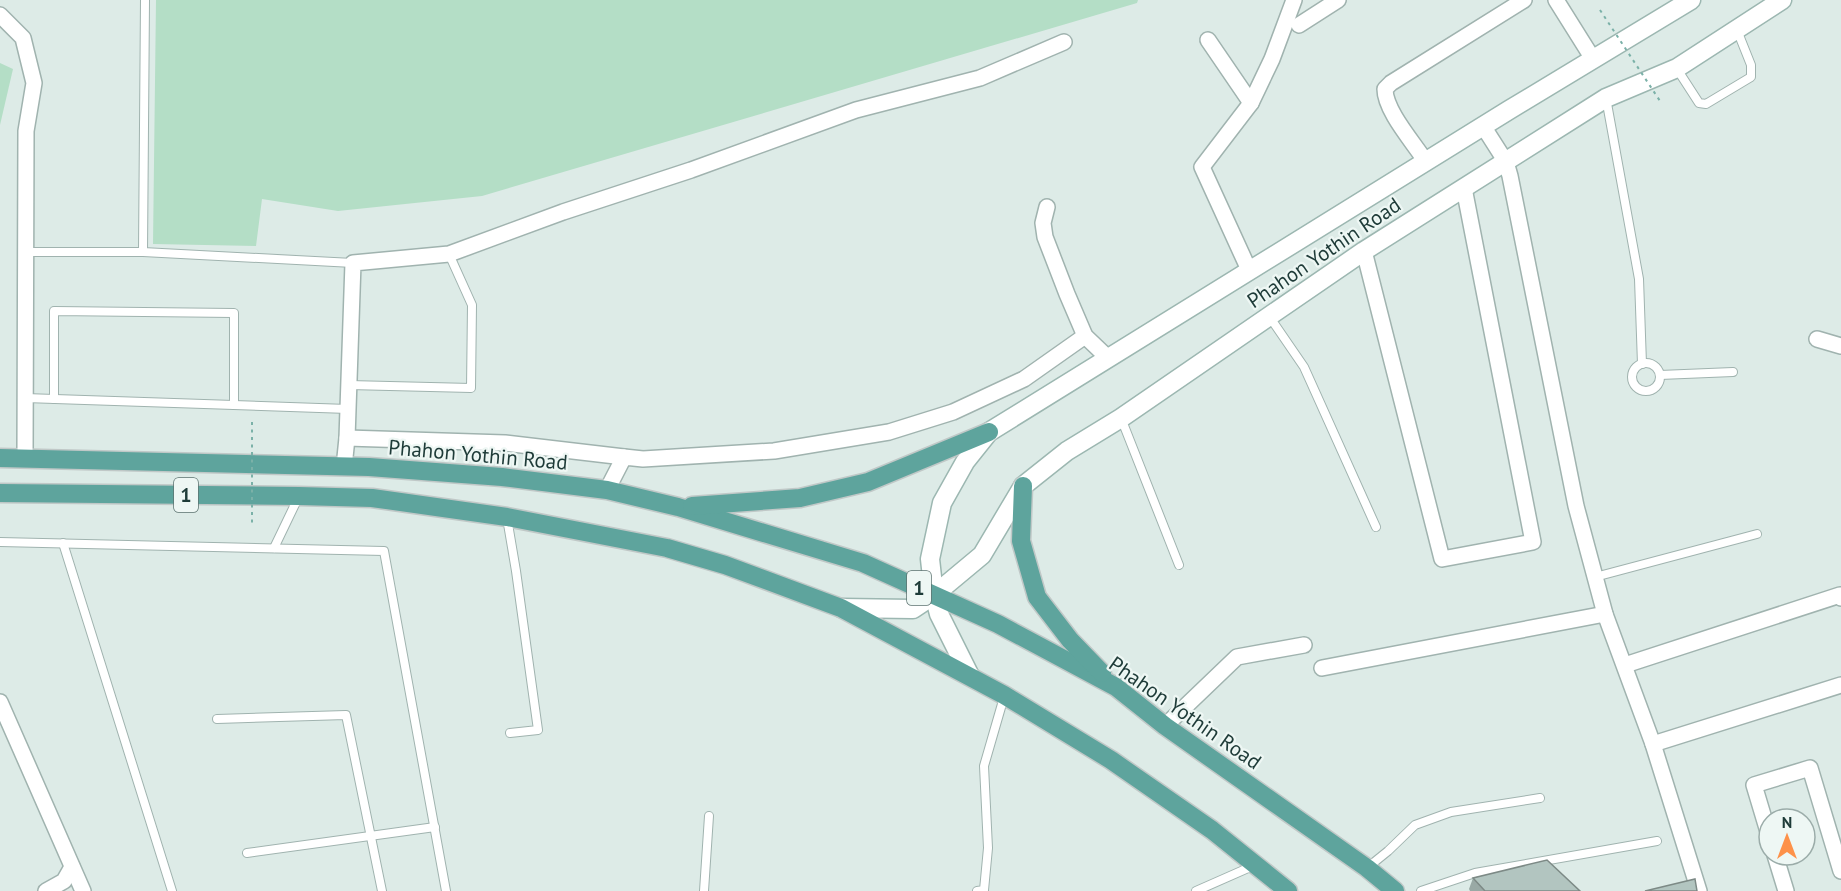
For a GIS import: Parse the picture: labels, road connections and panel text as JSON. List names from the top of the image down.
{
  "streets": {
    "main road": ["Phahon Yothin Road", "1"]
  },
  "north": "top"
}
